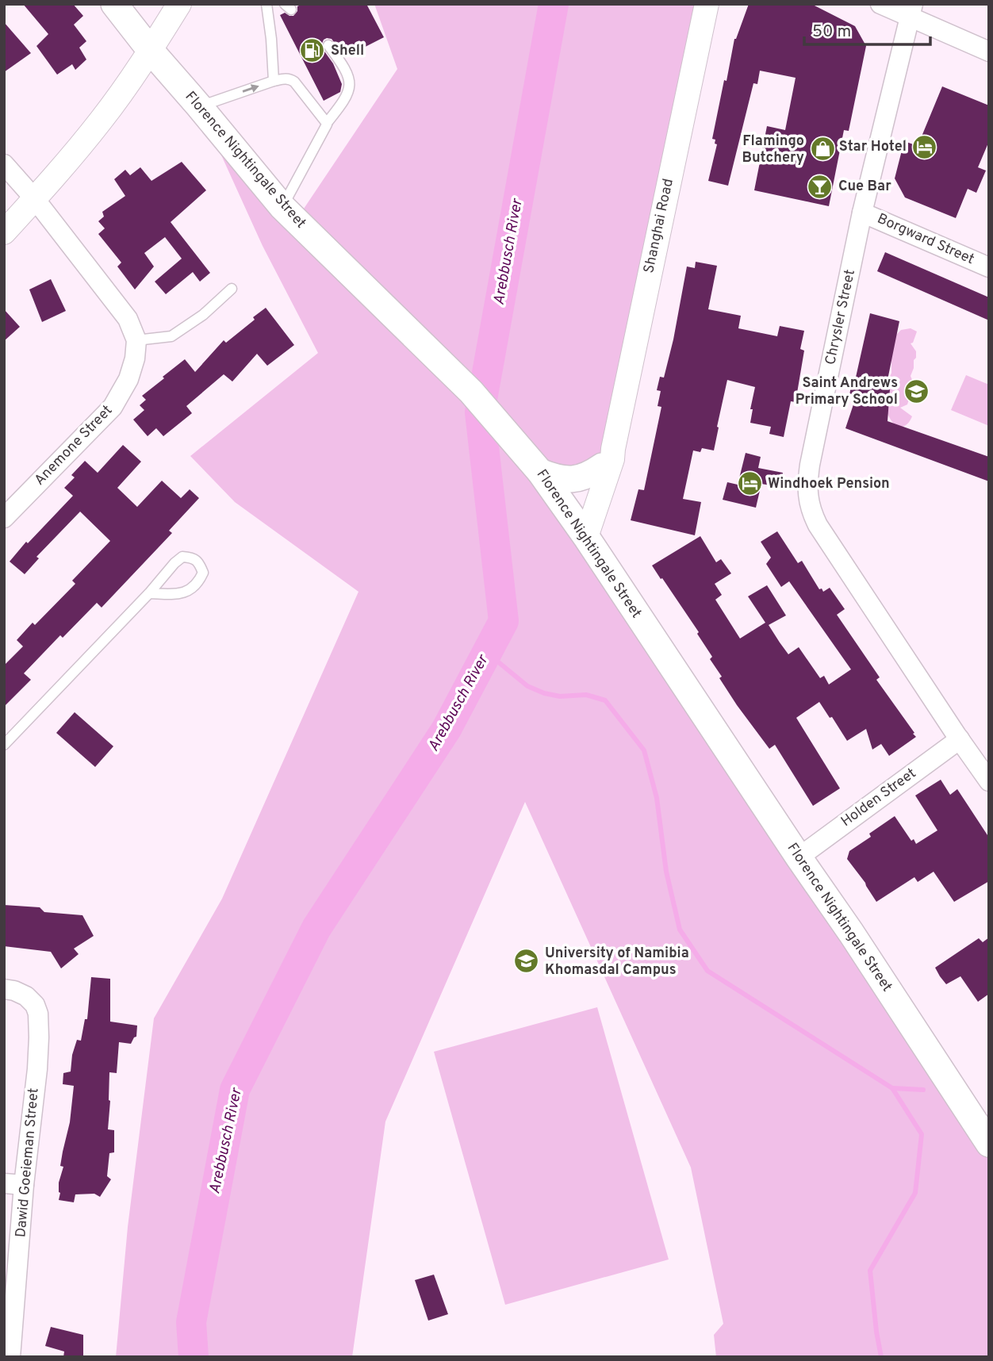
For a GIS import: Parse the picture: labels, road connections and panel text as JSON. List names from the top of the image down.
{
  "streets": {
    "main road": ["Florence Nightingale Street"],
    "street": [
      "Shanghai Road",
      "Borgward Street",
      "Chrysler Street",
      "Anemone Street",
      "Holden Street",
      "Dawid Goeieman Street"
    ]
  },
  "crossings": [
    ["Florence Nightingale Street", "Shanghai Road"],
    ["Florence Nightingale Street", "Holden Street"],
    ["Borgward Street", "Chrysler Street"],
    ["Chrysler Street", "Holden Street"]
  ],
  "water": ["Arebbusch River"],
  "places": {
    "fuel station": ["Shell"],
    "hotel": ["Star Hotel", "Windhoek Pension"],
    "shop": ["Flamingo Butchery"],
    "bar": ["Cue Bar"],
    "school or university": ["Saint Andrews Primary School", "University of Namibia Khomasdal Campus"]
  },
  "scale_bar": "50 m"
}
